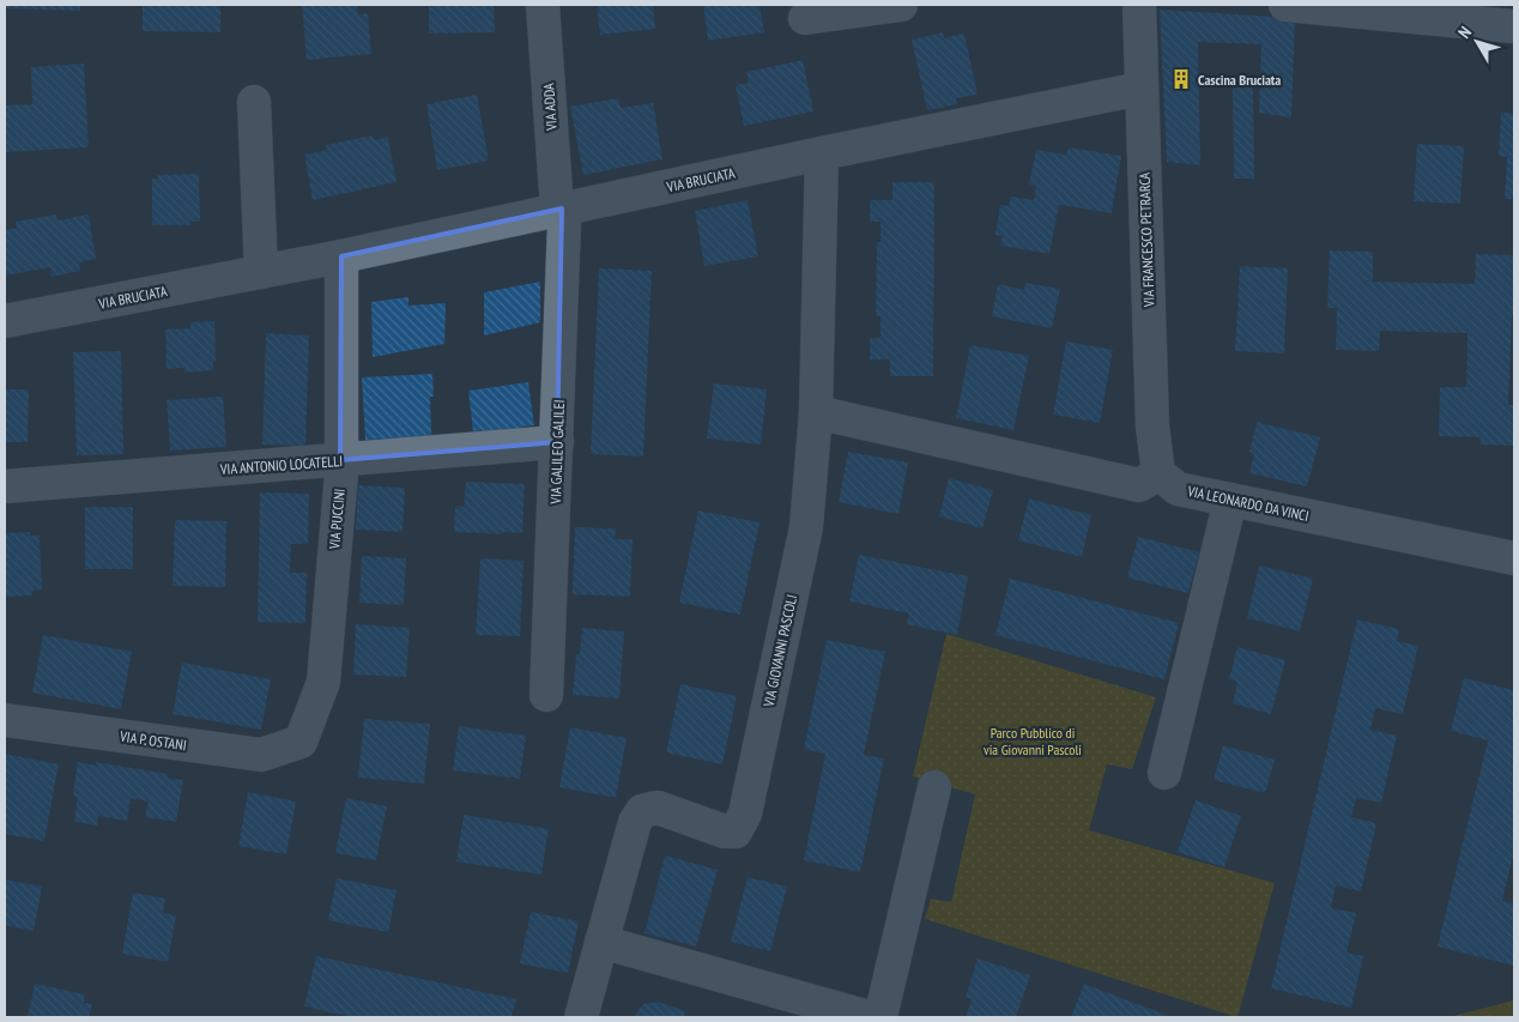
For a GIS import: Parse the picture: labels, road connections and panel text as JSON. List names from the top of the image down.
{
  "streets": {
    "street": [
      "VIA ADDA",
      "VIA BRUCIATA",
      "VIA FRANCESCO PETRARCA",
      "VIA GALILEO GALILEI",
      "VIA ANTONIO LOCATELLI",
      "VIA LEONARDO DA VINCI",
      "VIA PUCCINI",
      "VIA GIOVANNI PASCOLI",
      "VIA P. OSTANI"
    ]
  },
  "crossings": [
    ["VIA ADDA", "VIA BRUCIATA"],
    ["VIA ADDA", "VIA GALILEO GALILEI"],
    ["VIA BRUCIATA", "VIA FRANCESCO PETRARCA"],
    ["VIA BRUCIATA", "VIA GALILEO GALILEI"],
    ["VIA BRUCIATA", "VIA PUCCINI"],
    ["VIA BRUCIATA", "VIA GIOVANNI PASCOLI"],
    ["VIA FRANCESCO PETRARCA", "VIA LEONARDO DA VINCI"],
    ["VIA GALILEO GALILEI", "VIA ANTONIO LOCATELLI"],
    ["VIA ANTONIO LOCATELLI", "VIA PUCCINI"],
    ["VIA PUCCINI", "VIA P. OSTANI"]
  ],
  "parks": ["Parco Pubblico di via Giovanni Pascoli"],
  "places": {
    "building": ["Cascina Bruciata"]
  },
  "north": "top left"
}
